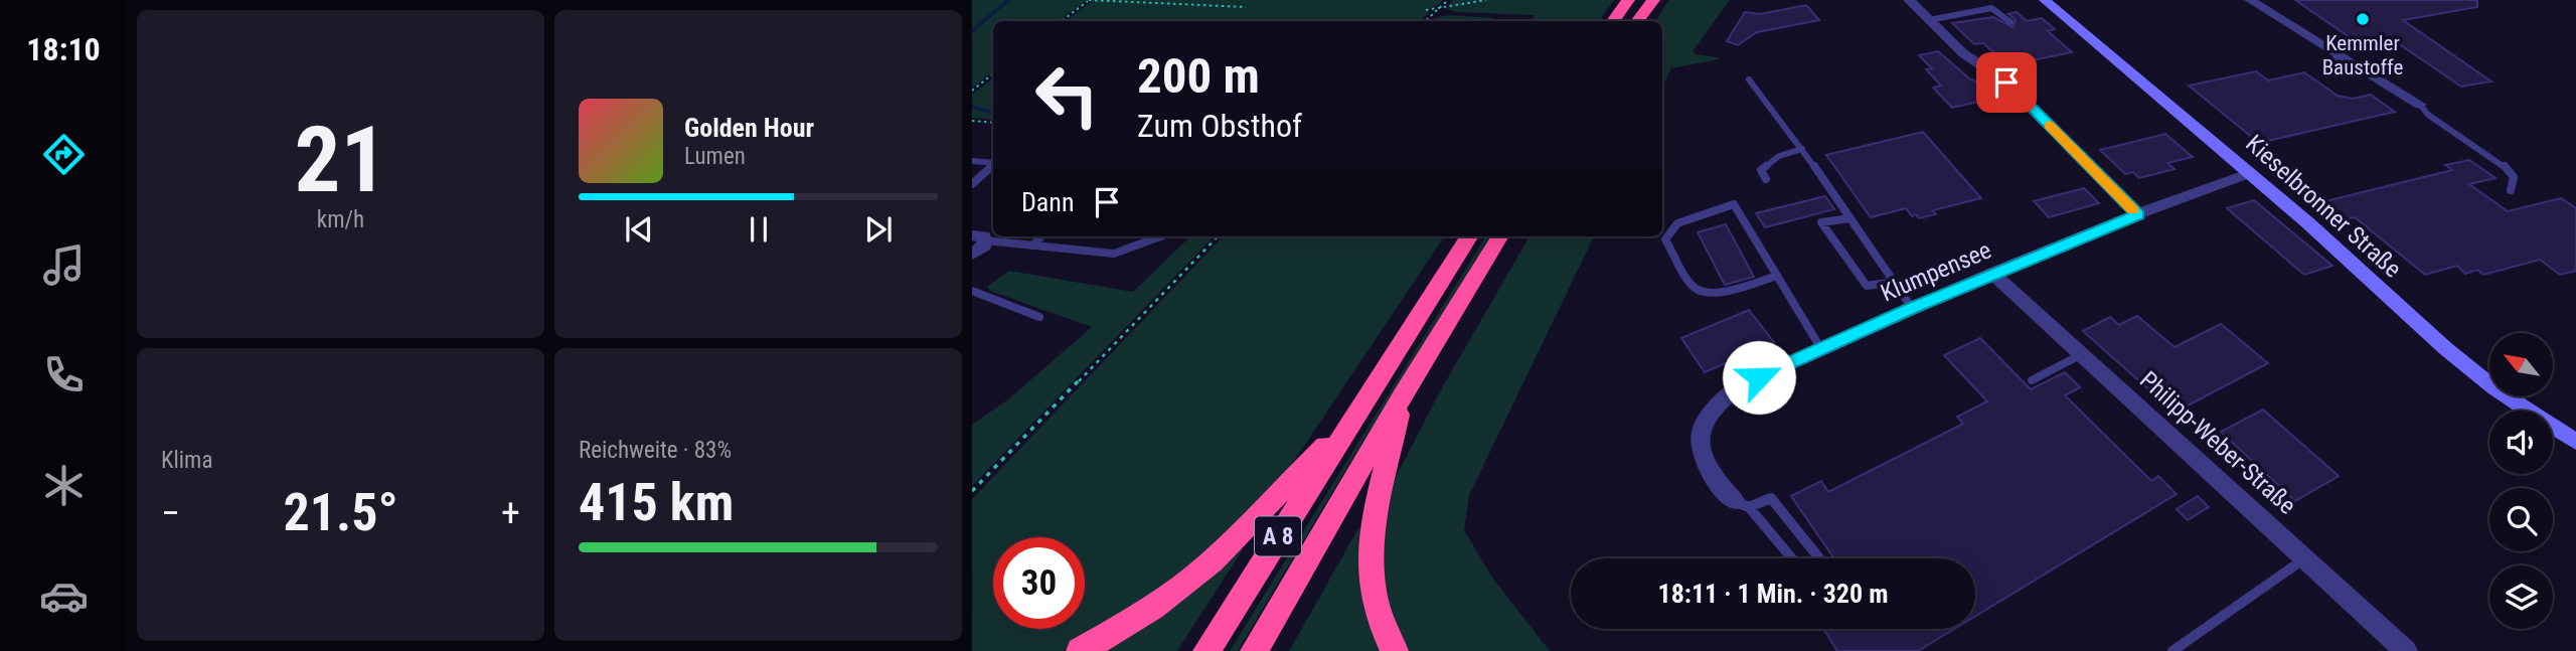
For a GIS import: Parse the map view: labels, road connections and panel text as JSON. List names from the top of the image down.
{
  "streets": {
    "highway": ["A 8"],
    "street": ["Kieselbronner Straße", "Klumpensee", "Philipp-Weber-Straße"]
  },
  "crossings": [
    ["Kieselbronner Straße", "Klumpensee"],
    ["Klumpensee", "Philipp-Weber-Straße"]
  ],
  "places": ["Kemmler Baustoffe"],
  "north": "top left",
  "page": {
    "tabs": "18:10",
    "tile": [
      ["21", "km/h"],
      "Klima",
      ["Reichweite · 83%", "415 km"]
    ],
    "turn": ["200 m", "Zum Obsthof"],
    "song": ["Golden Hour", "Lumen"],
    "then": "Dann",
    "heat": ["−", "21.5°", "+"],
    "limit": "30",
    "trip": "18:11 · 1 Min. · 320 m"
  }
}
